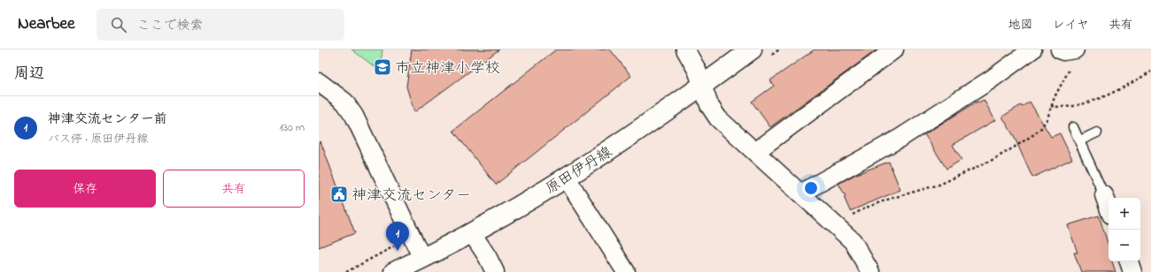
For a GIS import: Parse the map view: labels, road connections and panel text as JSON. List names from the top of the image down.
{
  "streets": {
    "street": ["原田伊丹線"]
  },
  "places": {
    "school or university": ["市立神津小学校"],
    "public building": ["神津交流センター"]
  },
  "page": {
    "header": "Nearbee",
    "search": "ここで検索",
    "nav": ["地図", "レイヤ", "共有"],
    "heading": "周辺",
    "list": [
      {
        "mark": "1",
        "name": "神津交流センター前",
        "note": "バス停 · 原田伊丹線",
        "value": "130 m"
      }
    ],
    "buttons": ["保存", "共有"],
    "map_buttons": ["+", "−"],
    "pins": "1"
  }
}
